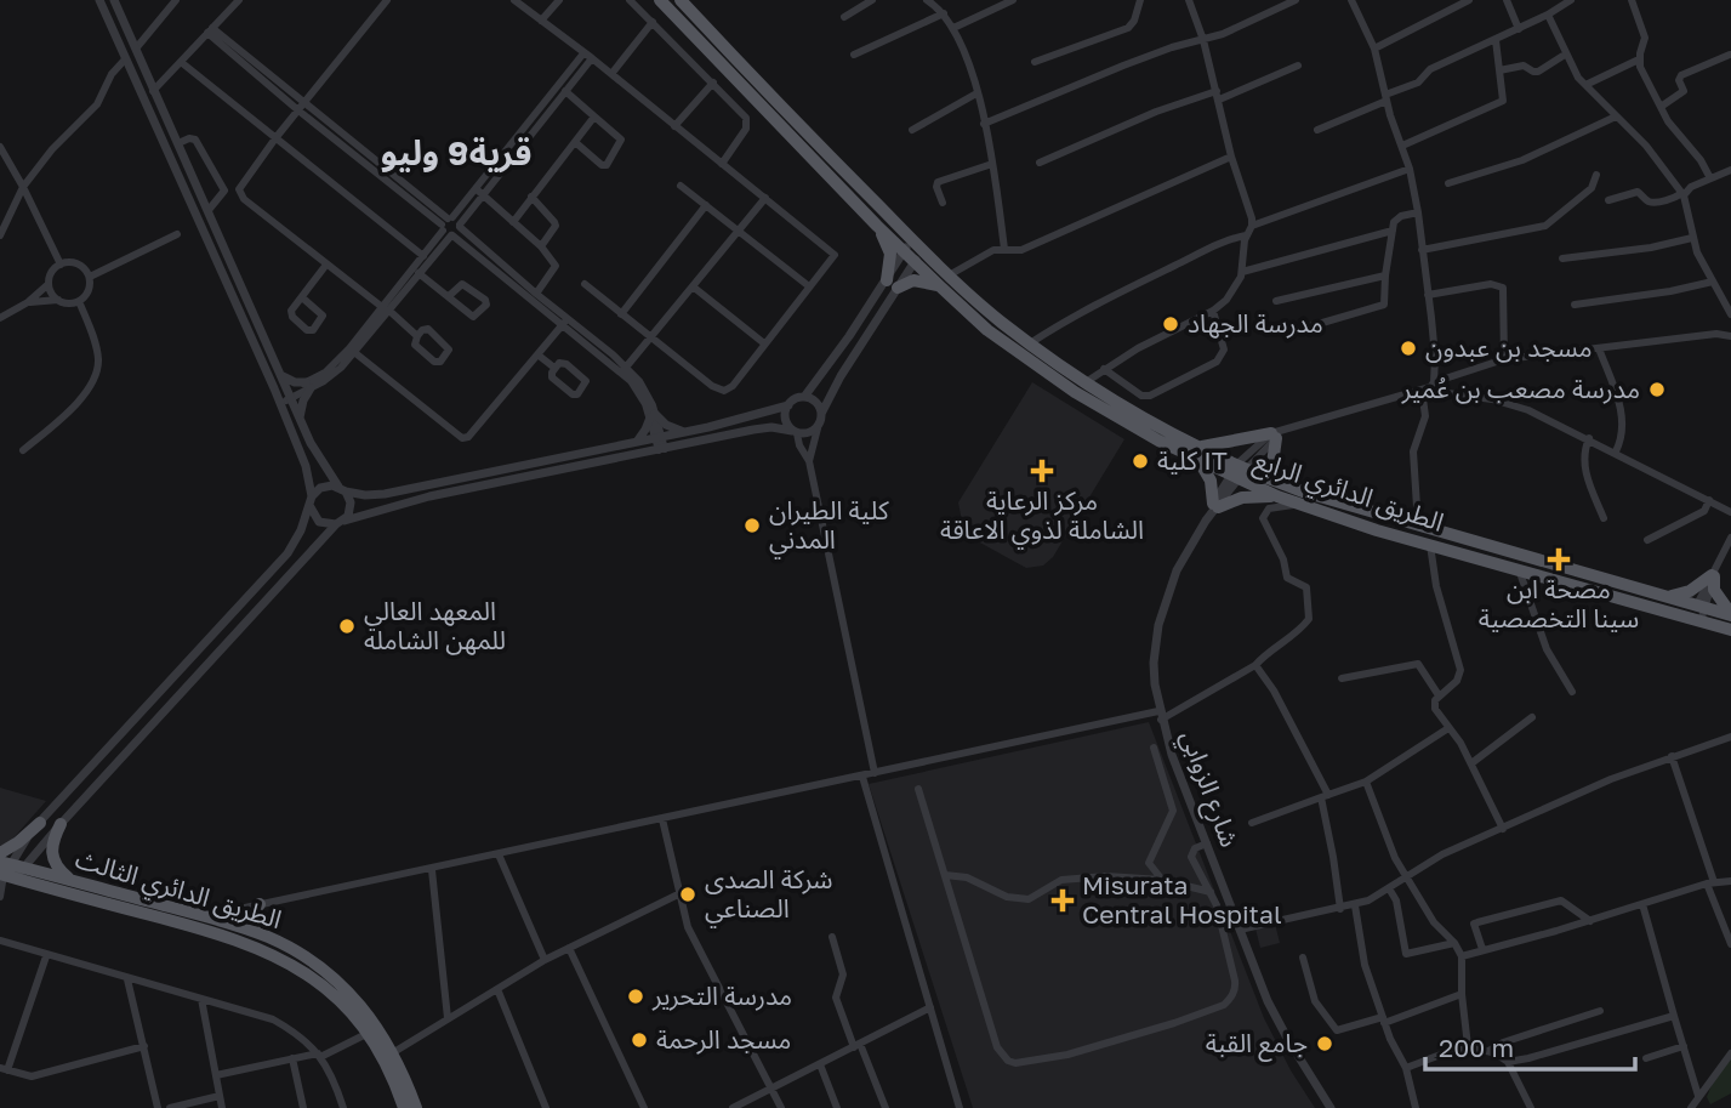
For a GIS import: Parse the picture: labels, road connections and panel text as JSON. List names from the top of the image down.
{
  "streets": {
    "main road": ["الطريق الدائري الرابع", "الطريق الدائري الثالث"],
    "street": ["شارع الزوابي"]
  },
  "crossings": [
    ["الطريق الدائري الرابع", "شارع الزوابي"]
  ],
  "districts": ["قرية9 وليو"],
  "places": {
    "other": [
      "مدرسة الجهاد",
      "مسجد بن عبدون",
      "مدرسة مصعب بن عُمير",
      "كلية IT",
      "كلية الطيران المدني",
      "المعهد العالي للمهن الشامله",
      "شركة الصدى الصناعي",
      "مدرسة التحرير",
      "مسجد الرحمة",
      "جامع القبة"
    ],
    "health": ["مركز الرعاية الشاملة لذوي الاعاقة", "مصحة ابن سينا التخصصية", "Misurata Central Hospital"]
  },
  "scale_bar": "200 m"
}
